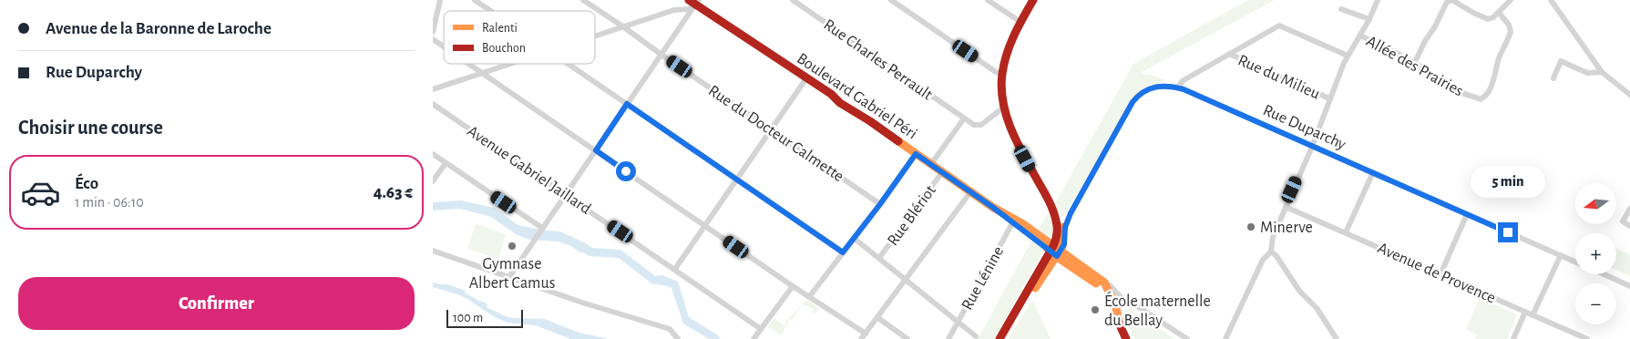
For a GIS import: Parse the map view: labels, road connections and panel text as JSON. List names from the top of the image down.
{
  "streets": {
    "main road": ["Boulevard Gabriel Péri", "Rue Duparchy"],
    "street": [
      "Rue Charles Perrault",
      "Allée des Prairies",
      "Rue du Milieu",
      "Rue du Docteur Calmette",
      "Avenue Gabriel Jaillard",
      "Rue Blériot",
      "Avenue de Provence",
      "Rue Lénine"
    ]
  },
  "crossings": [
    ["Boulevard Gabriel Péri", "Rue Duparchy"],
    ["Boulevard Gabriel Péri", "Rue Blériot"],
    ["Boulevard Gabriel Péri", "Rue Lénine"]
  ],
  "places": ["Minerve", "Gymnase Albert Camus", "École maternelle du Bellay"],
  "legend": ["Ralenti", "Bouchon"],
  "scale_bar": "100 m",
  "north": "left",
  "page": {
    "banner": ["Avenue de la Baronne de Laroche", "Rue Duparchy"],
    "heading": "Choisir une course",
    "list": [
      {
        "name": "Éco",
        "note": "1 min · 06:10",
        "value": "4.63 €"
      }
    ],
    "bubble": "5 min",
    "map_buttons": ["+", "−"],
    "buttons": "Confirmer",
    "scale": "100 m"
  }
}
